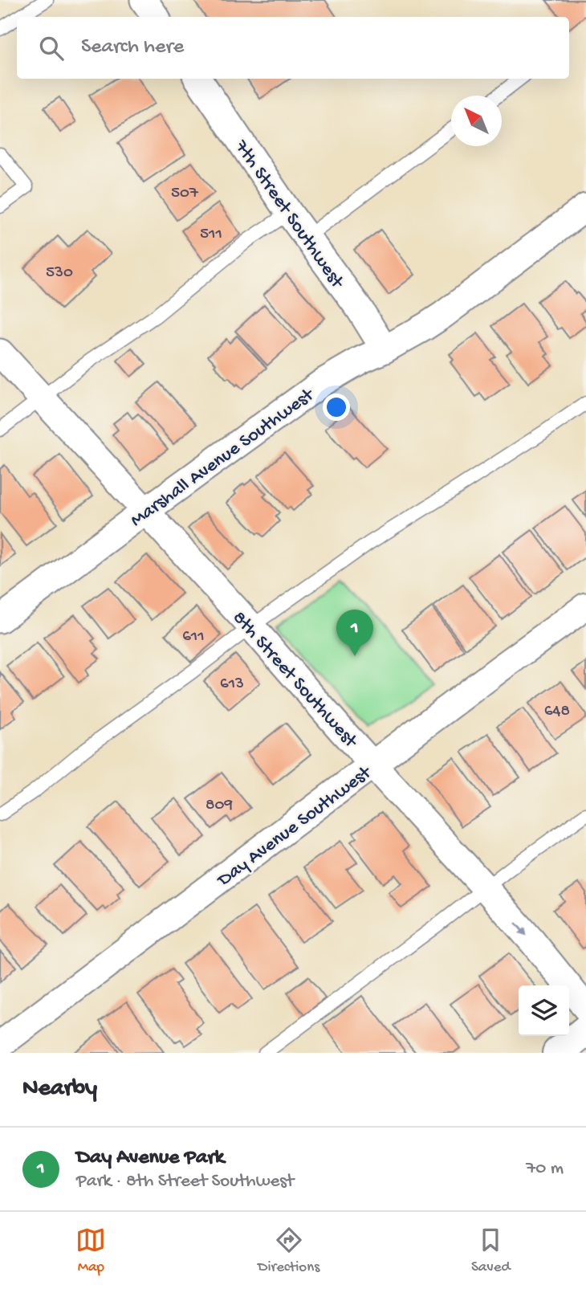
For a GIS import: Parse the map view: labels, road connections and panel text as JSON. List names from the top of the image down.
{
  "streets": {
    "street": [
      "7th Street Southwest",
      "Marshall Avenue Southwest",
      "8th Street Southwest",
      "Day Avenue Southwest"
    ]
  },
  "crossings": [
    ["7th Street Southwest", "Marshall Avenue Southwest"],
    ["Marshall Avenue Southwest", "8th Street Southwest"],
    ["8th Street Southwest", "Day Avenue Southwest"]
  ],
  "house_numbers": [
    "507",
    "511",
    "530",
    "611",
    "613",
    "648",
    "809"
  ],
  "north": "top left",
  "page": {
    "search": "Search here",
    "pins": "1",
    "heading": "Nearby",
    "list": [
      {
        "mark": "1",
        "name": "Day Avenue Park",
        "note": "Park · 8th Street Southwest",
        "value": "70 m"
      }
    ],
    "nav": ["Map", "Directions", "Saved"]
  }
}
